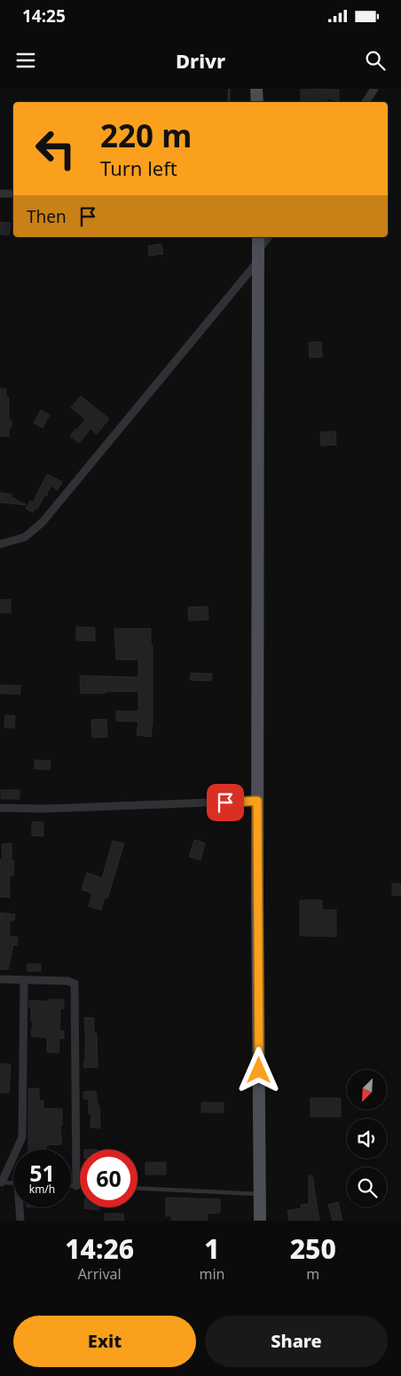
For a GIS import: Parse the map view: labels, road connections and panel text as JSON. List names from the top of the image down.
{
  "north": "bottom left",
  "page": {
    "status": "14:25",
    "header": "Drivr",
    "turn": ["220 m", "Turn left"],
    "then": "Then",
    "speed": "51 km/h",
    "limit": "60",
    "eta": [
      "14:26",
      "Arrival",
      "1",
      "min",
      "250",
      "m"
    ],
    "buttons": ["Exit", "Share"]
  }
}
